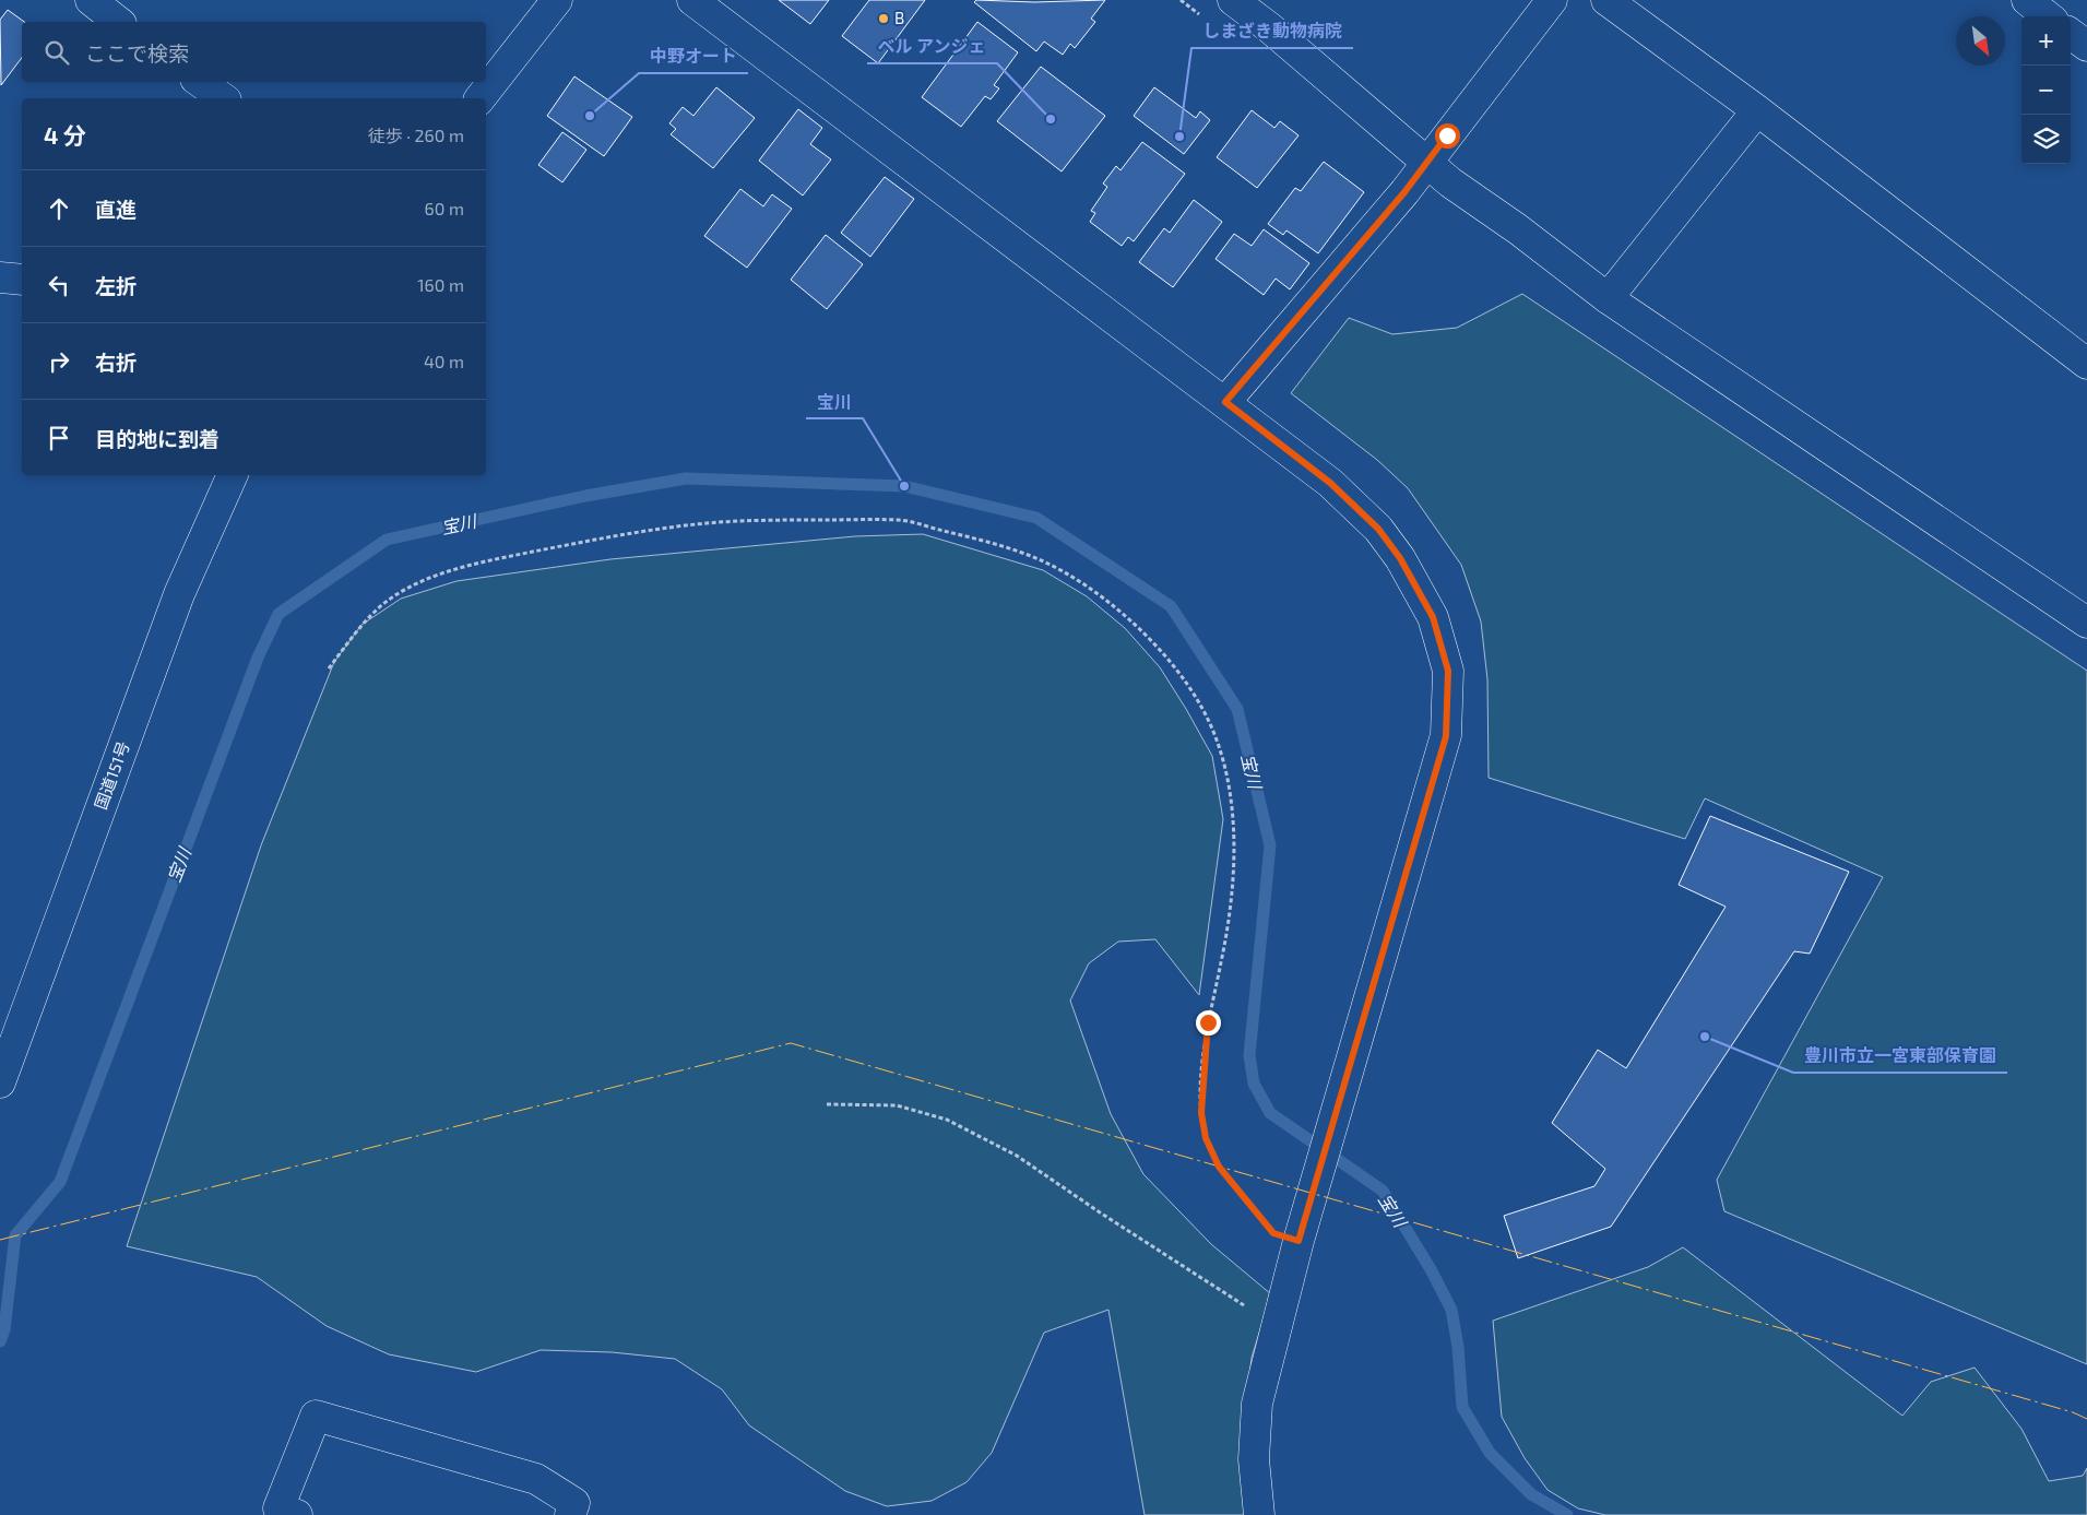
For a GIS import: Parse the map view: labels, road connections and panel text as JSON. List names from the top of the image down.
{
  "streets": {
    "main road": ["国道151号"]
  },
  "water": ["宝川"],
  "places": [
    "B",
    "中野オート",
    "ベル アンジェ",
    "しまざき動物病院",
    "宝川",
    "豊川市立一宮東部保育園"
  ],
  "north": "bottom right",
  "page": {
    "map_buttons": ["+", "−"],
    "search": "ここで検索",
    "heading": ["4 分", "徒歩 · 260 m"],
    "list": [
      ["直進", "60 m"],
      ["左折", "160 m"],
      ["右折", "40 m"],
      "目的地に到着"
    ]
  }
}
